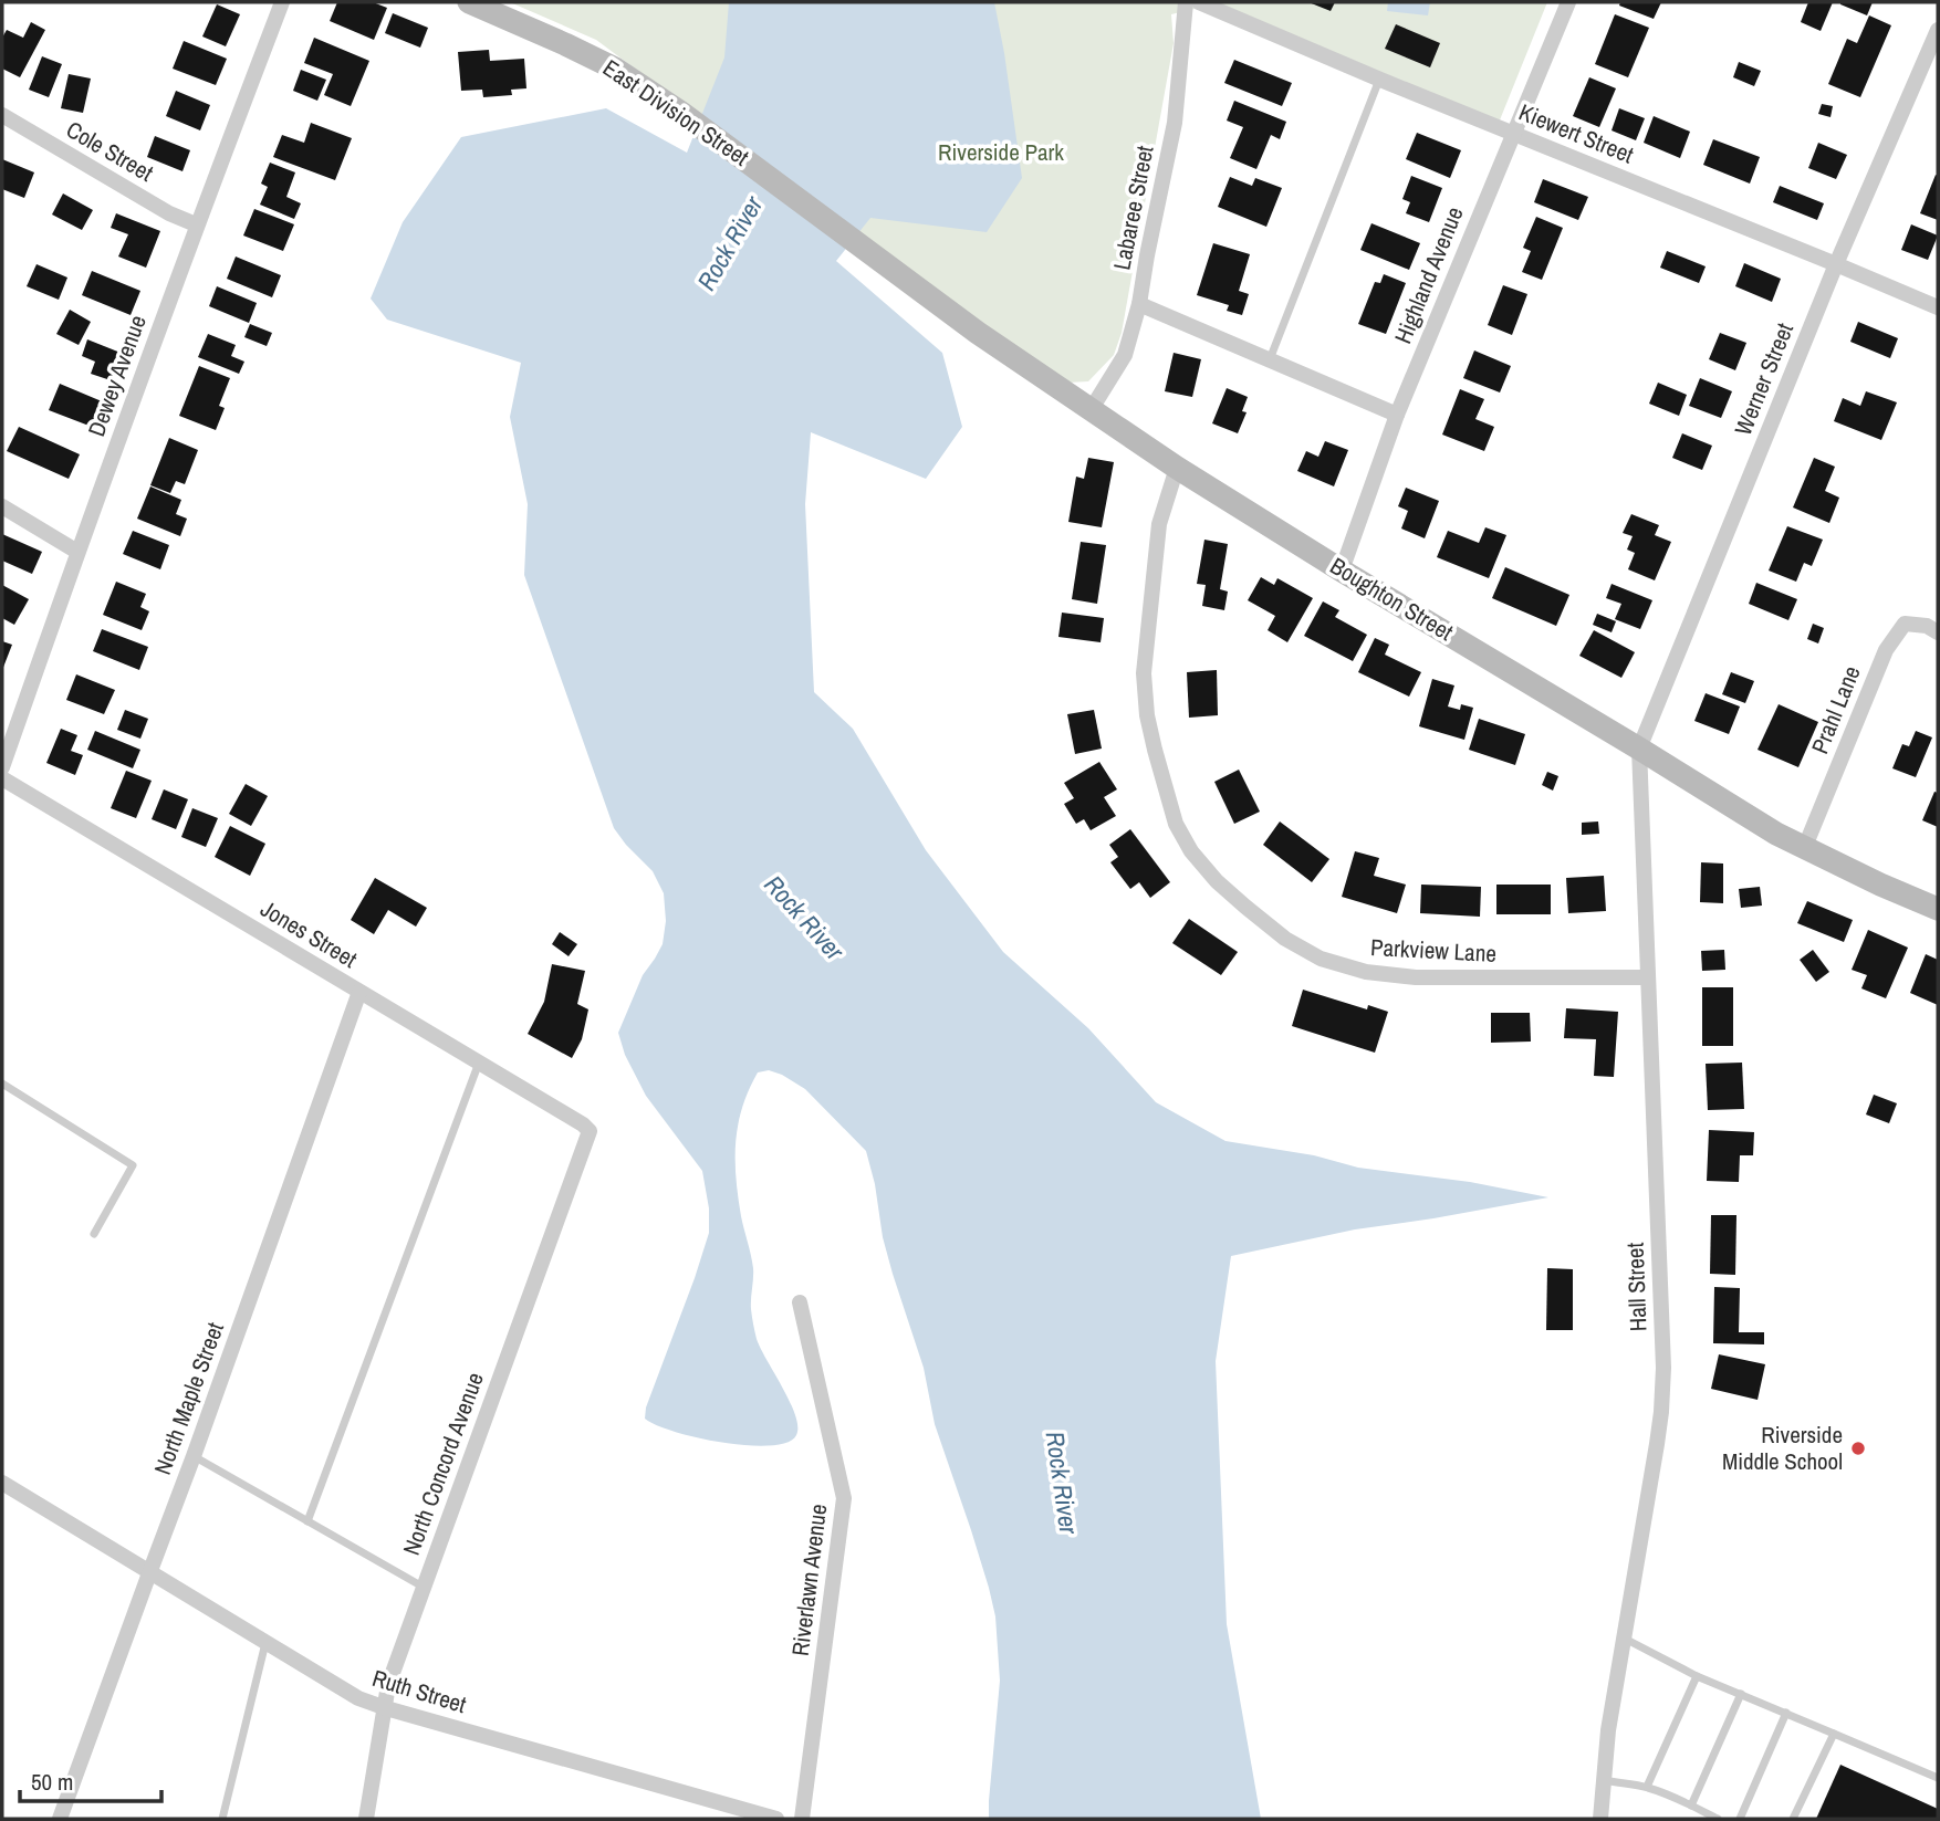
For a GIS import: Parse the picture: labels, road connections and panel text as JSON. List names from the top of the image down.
{
  "streets": {
    "street": [
      "East Division Street",
      "Kiewert Street",
      "Cole Street",
      "Labaree Street",
      "Highland Avenue",
      "Dewey Avenue",
      "Werner Street",
      "Boughton Street",
      "Prahl Lane",
      "Jones Street",
      "Parkview Lane",
      "Hall Street",
      "North Maple Street",
      "North Concord Avenue",
      "Riverlawn Avenue",
      "Ruth Street"
    ]
  },
  "crossings": [
    ["East Division Street", "Boughton Street"],
    ["Kiewert Street", "Highland Avenue"],
    ["Kiewert Street", "Werner Street"],
    ["Cole Street", "Dewey Avenue"],
    ["Labaree Street", "Boughton Street"],
    ["Highland Avenue", "Boughton Street"],
    ["Werner Street", "Boughton Street"],
    ["Werner Street", "Hall Street"],
    ["Boughton Street", "Prahl Lane"],
    ["Boughton Street", "Parkview Lane"],
    ["Boughton Street", "Hall Street"],
    ["Jones Street", "North Maple Street"],
    ["Jones Street", "North Concord Avenue"],
    ["Parkview Lane", "Hall Street"],
    ["North Maple Street", "Ruth Street"],
    ["North Concord Avenue", "Ruth Street"]
  ],
  "water": ["Rock River"],
  "parks": ["Riverside Park"],
  "places": ["Riverside Middle School"],
  "scale_bar": "50 m"
}
